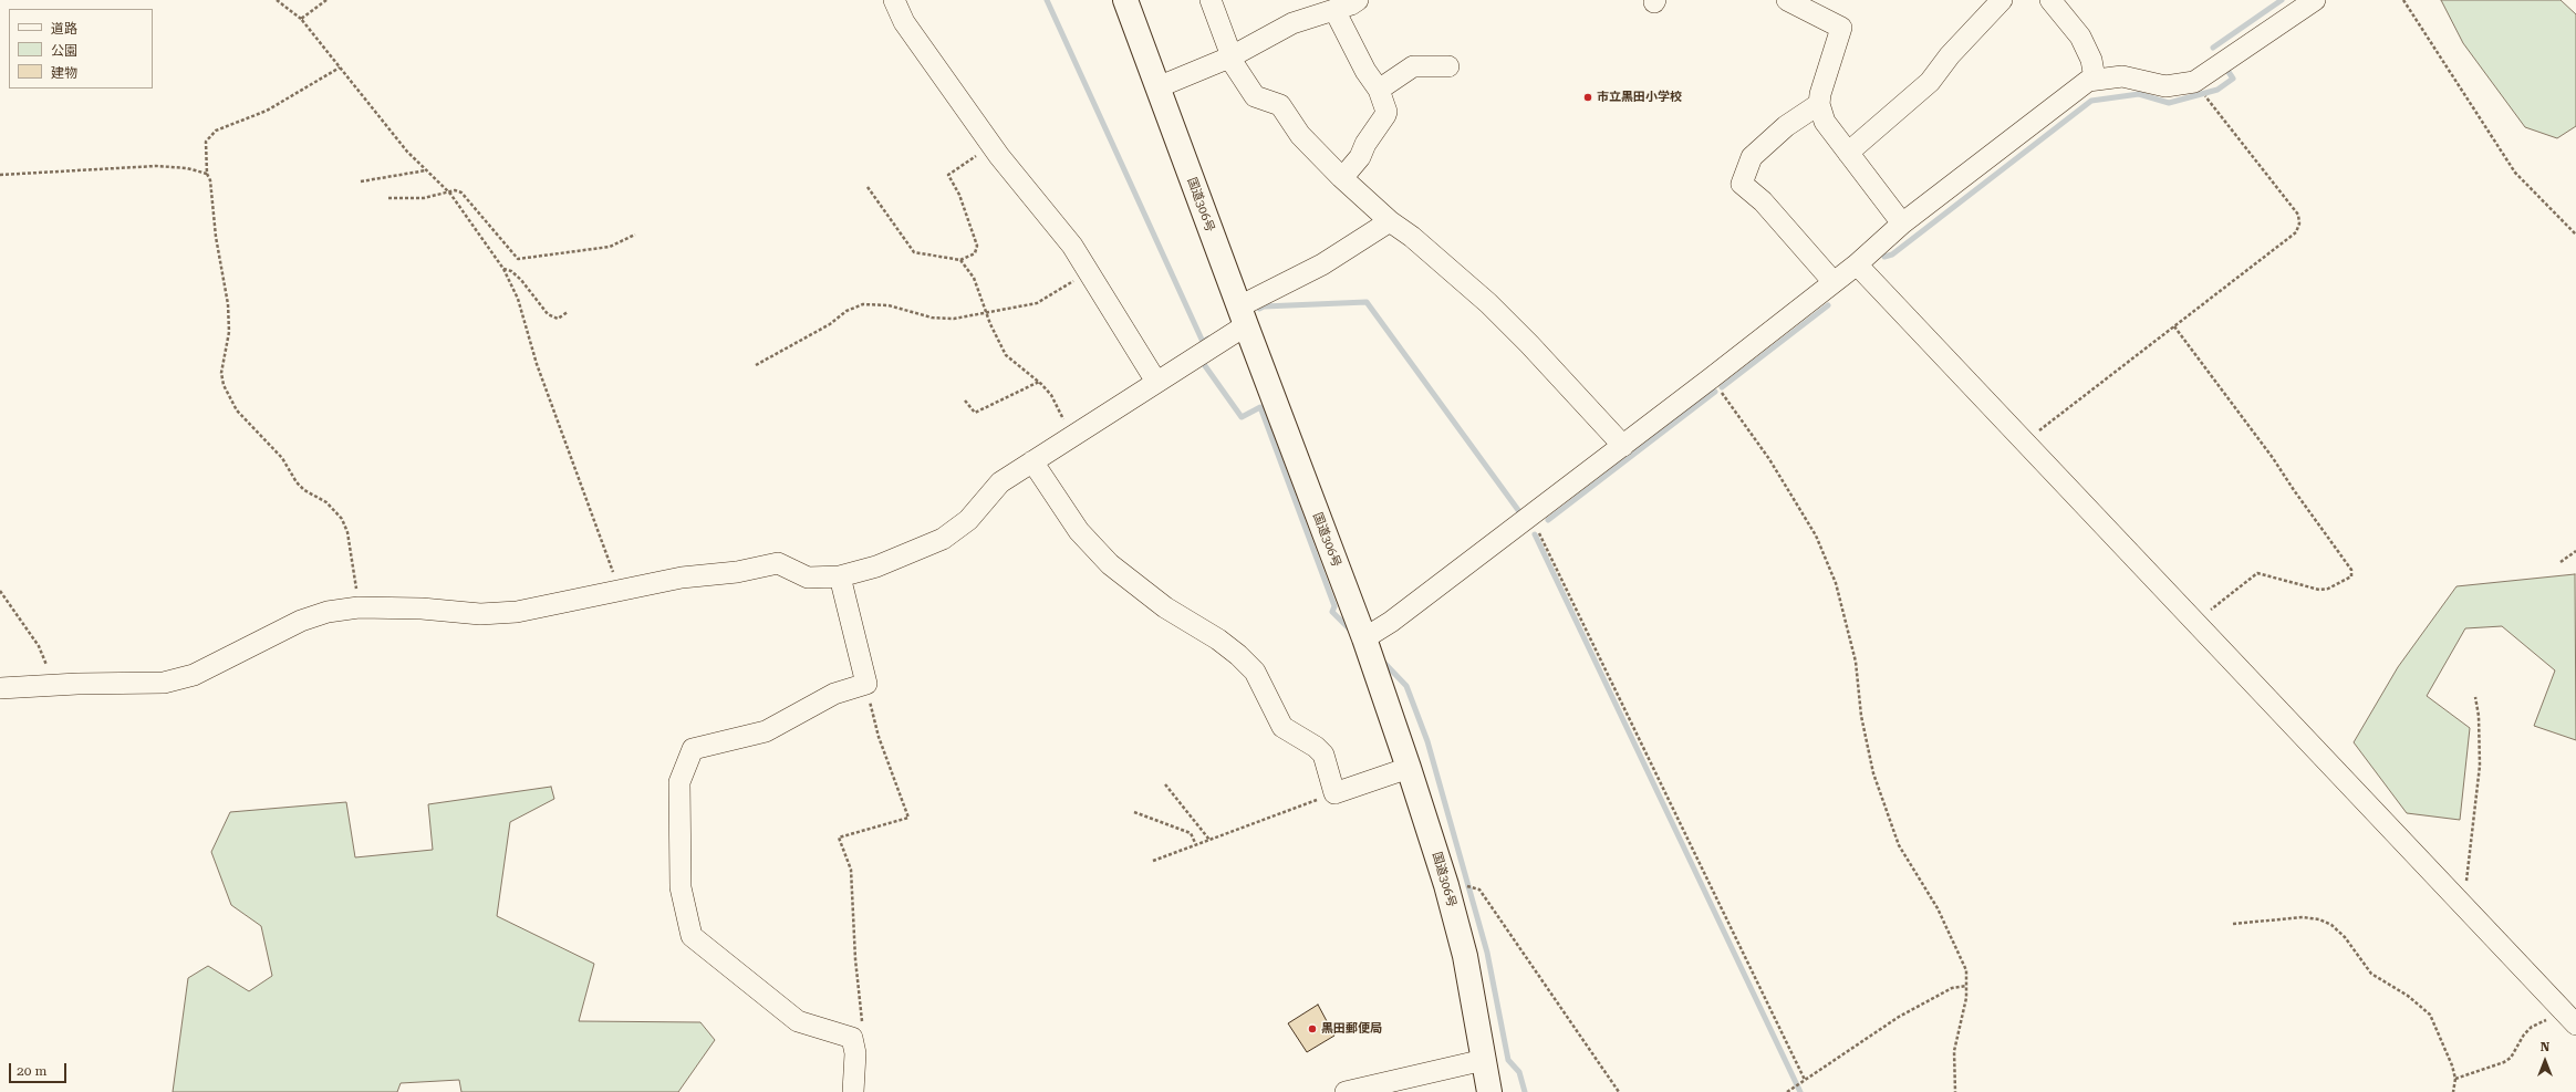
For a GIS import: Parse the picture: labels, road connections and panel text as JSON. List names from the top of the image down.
{
  "streets": {
    "highway": ["国道306号"]
  },
  "places": ["市立黒田小学校", "黒田郵便局"],
  "legend": ["道路", "公園", "建物"],
  "scale_bar": "20 m",
  "north": "top"
}
